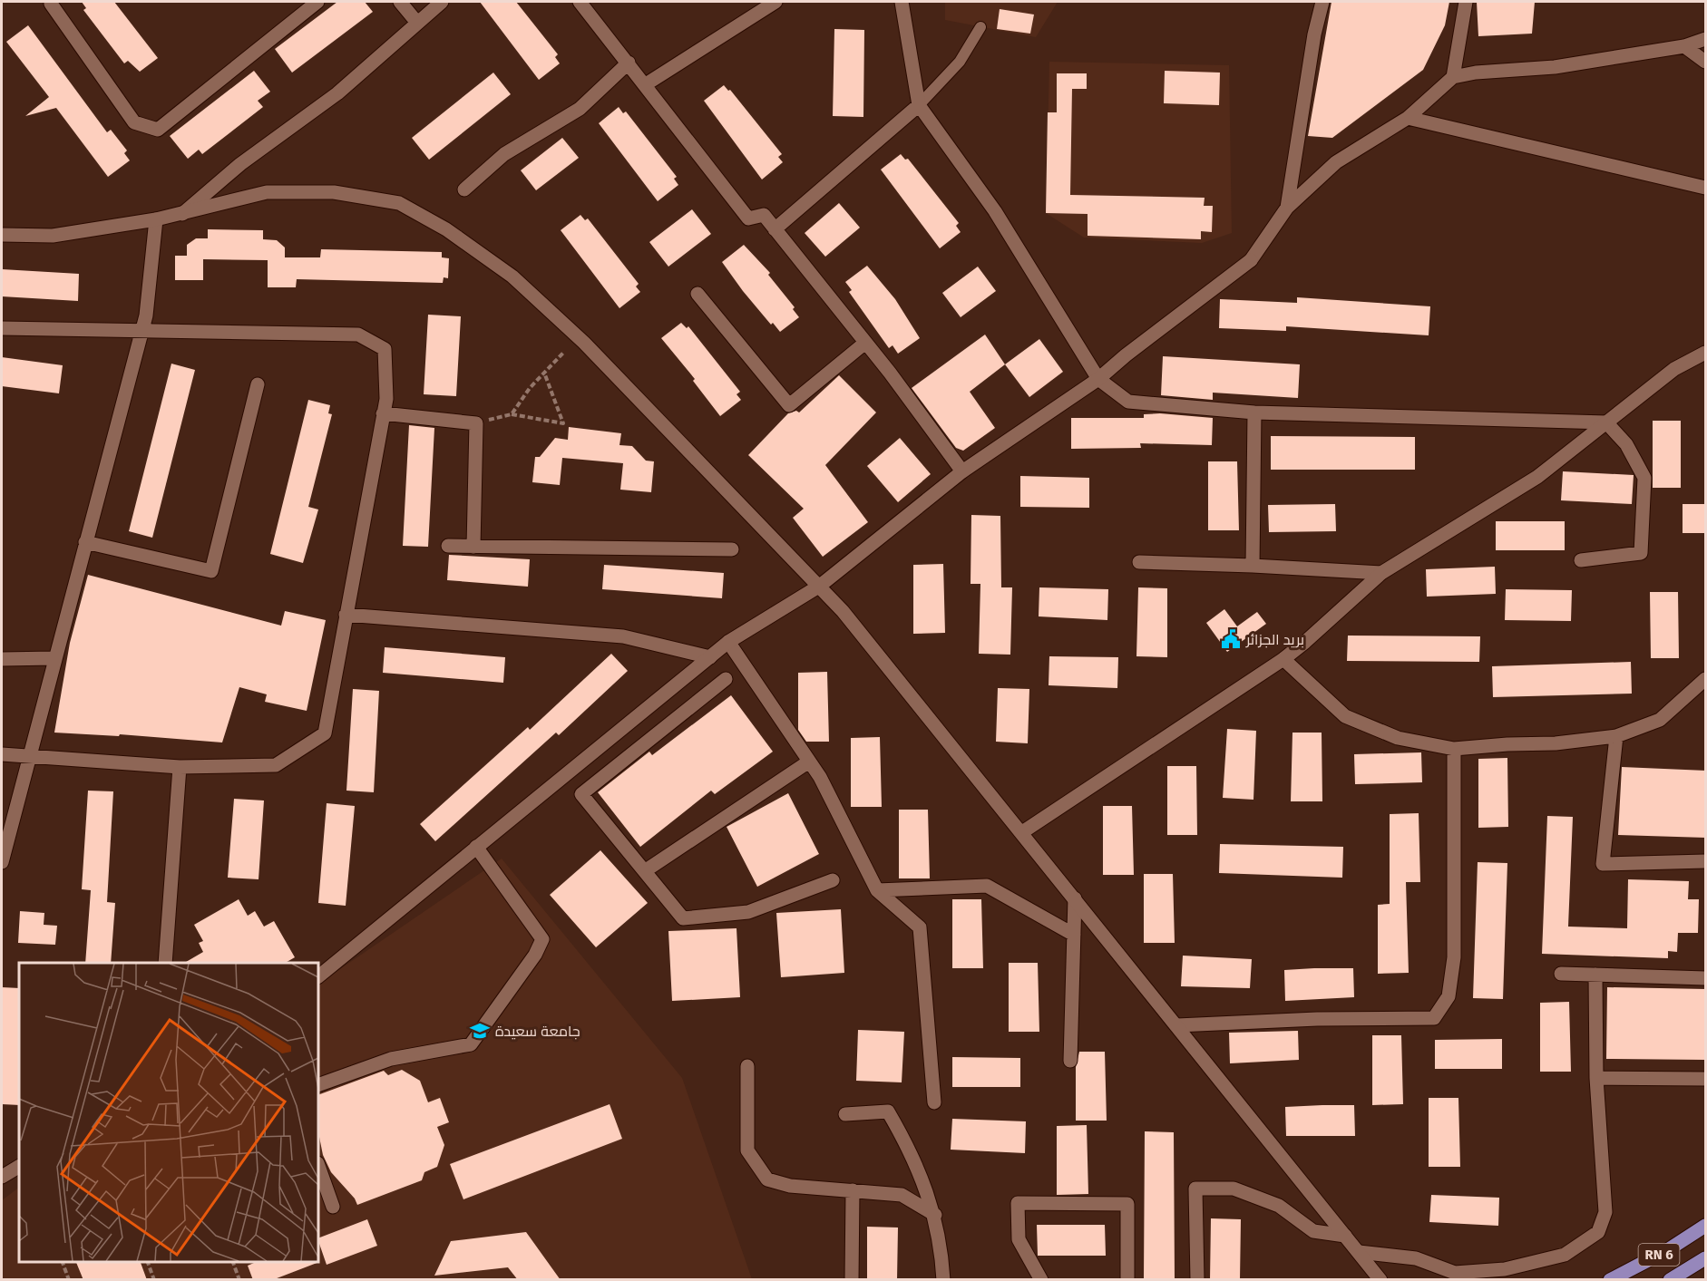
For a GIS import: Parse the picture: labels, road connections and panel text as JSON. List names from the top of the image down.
{
  "streets": {
    "main road": ["RN 6"]
  },
  "places": {
    "public building": ["بريد الجزائر"],
    "school or university": ["جامعة سعيدة"]
  }
}
